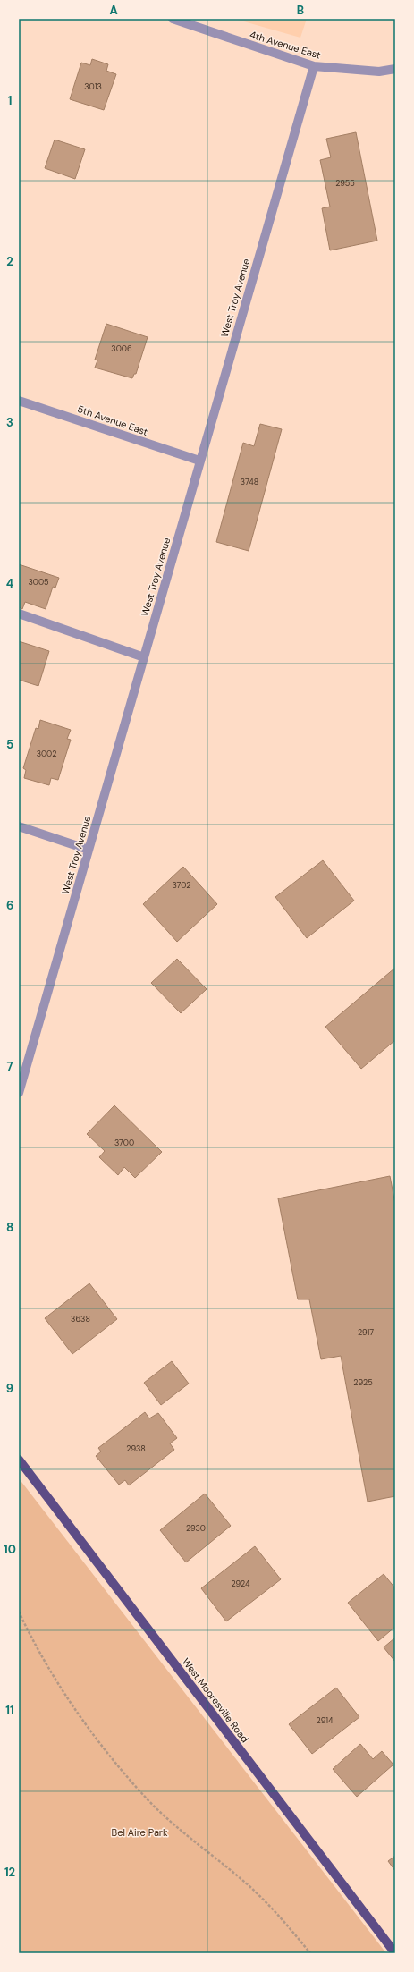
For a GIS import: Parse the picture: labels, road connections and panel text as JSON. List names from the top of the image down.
{
  "streets": {
    "main road": ["West Mooresville Road"],
    "street": ["4th Avenue East", "West Troy Avenue", "5th Avenue East"]
  },
  "crossings": [
    ["4th Avenue East", "West Troy Avenue"],
    ["West Troy Avenue", "5th Avenue East"]
  ],
  "parks": ["Bel Aire Park"],
  "house_numbers": [
    "3013",
    "2955",
    "3006",
    "3748",
    "3005",
    "3002",
    "3702",
    "3700",
    "3638",
    "2917",
    "2925",
    "2938",
    "2930",
    "2924",
    "2914"
  ],
  "grid": {
    "columns": ["A", "B"],
    "rows": [
      "1",
      "2",
      "3",
      "4",
      "5",
      "6",
      "7",
      "8",
      "9",
      "10",
      "11",
      "12"
    ]
  }
}
